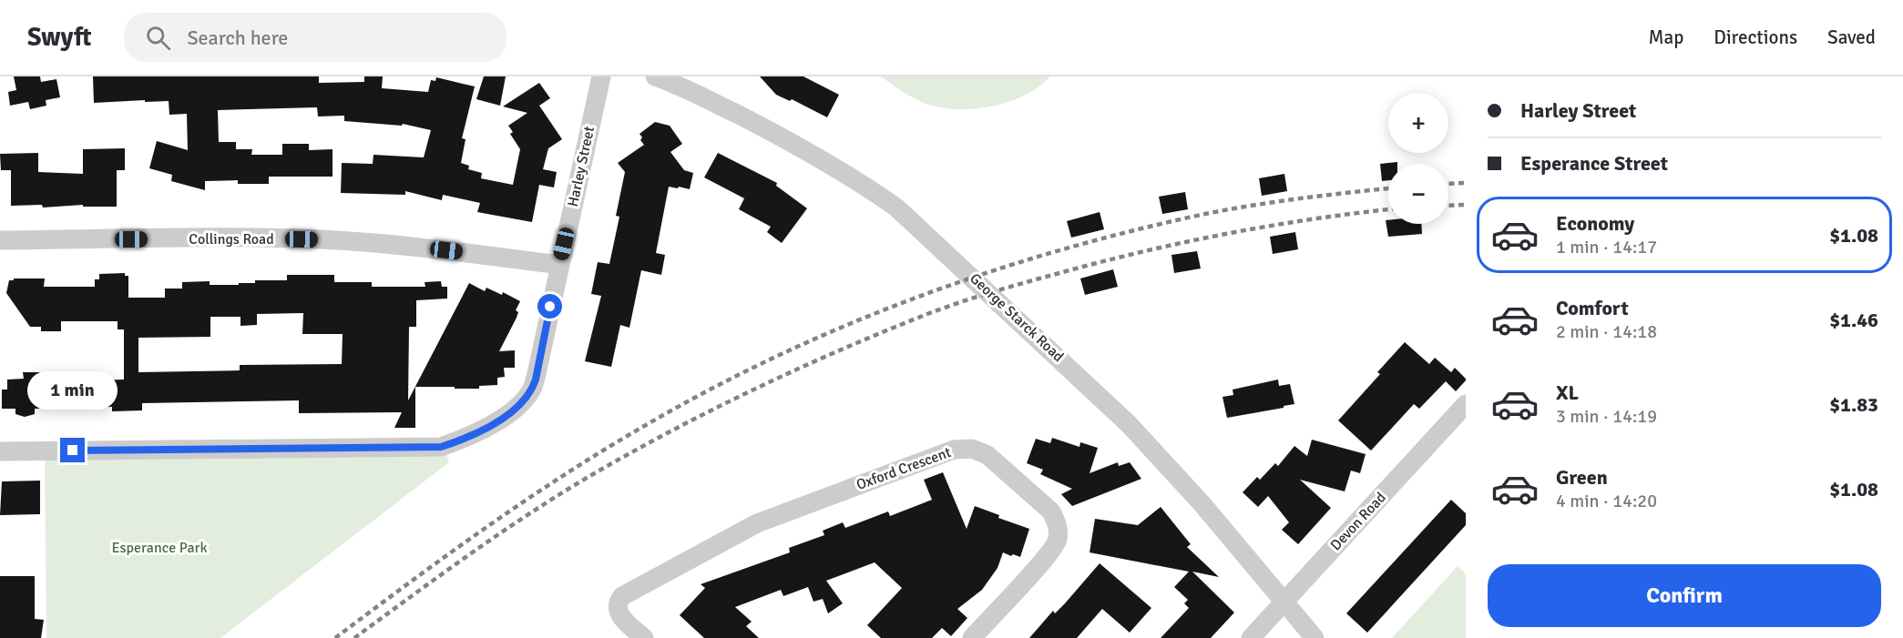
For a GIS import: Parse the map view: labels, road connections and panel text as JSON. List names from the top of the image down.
{
  "streets": {
    "street": [
      "Harley Street",
      "Collings Road",
      "George Starck Road",
      "Oxford Crescent",
      "Devon Road"
    ]
  },
  "crossings": [
    ["Harley Street", "Collings Road"],
    ["George Starck Road", "Devon Road"]
  ],
  "parks": ["Esperance Park"],
  "page": {
    "header": "Swyft",
    "search": "Search here",
    "nav": ["Map", "Directions", "Saved"],
    "banner": ["Harley Street", "Esperance Street"],
    "map_buttons": ["+", "−"],
    "list": [
      {
        "name": "Economy",
        "note": "1 min · 14:17",
        "value": "$1.08"
      },
      {
        "name": "Comfort",
        "note": "2 min · 14:18",
        "value": "$1.46"
      },
      {
        "name": "XL",
        "note": "3 min · 14:19",
        "value": "$1.83"
      },
      {
        "name": "Green",
        "note": "4 min · 14:20",
        "value": "$1.08"
      }
    ],
    "bubble": "1 min",
    "buttons": "Confirm"
  }
}
